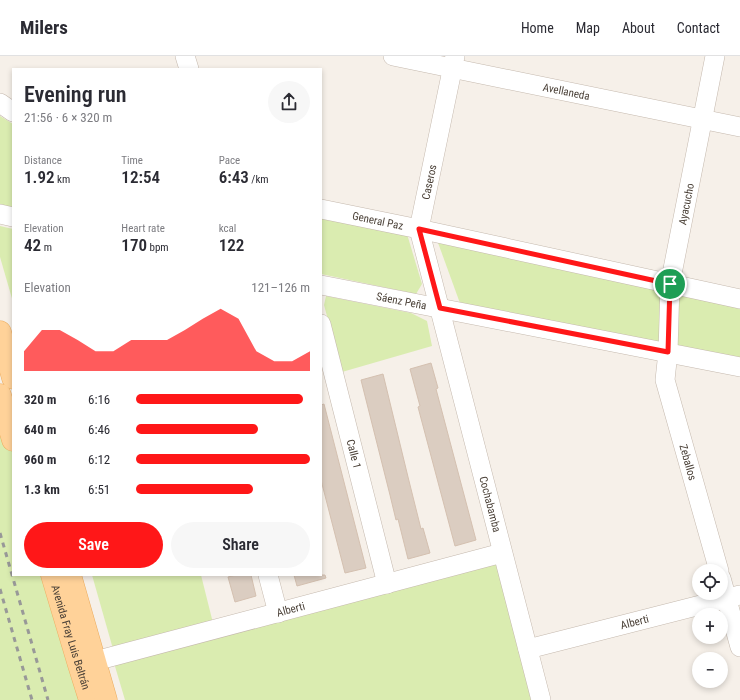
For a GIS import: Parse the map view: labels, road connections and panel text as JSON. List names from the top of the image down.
{
  "streets": {
    "main road": ["Avenida Fray Luis Beltrán"],
    "street": [
      "Avellaneda",
      "Caseros",
      "Ayacucho",
      "General Paz",
      "Sáenz Peña",
      "Calle 1",
      "Zeballos",
      "Cochabamba",
      "Alberti"
    ]
  },
  "crossings": [
    ["Avellaneda", "Caseros"],
    ["Avellaneda", "Ayacucho"],
    ["Caseros", "General Paz"],
    ["Caseros", "Sáenz Peña"],
    ["Caseros", "Cochabamba"],
    ["Ayacucho", "General Paz"],
    ["Ayacucho", "Sáenz Peña"],
    ["Ayacucho", "Zeballos"],
    ["Sáenz Peña", "Zeballos"],
    ["Sáenz Peña", "Cochabamba"],
    ["Calle 1", "Alberti"],
    ["Cochabamba", "Alberti"],
    ["Alberti", "Avenida Fray Luis Beltrán"]
  ],
  "page": {
    "header": "Milers",
    "nav": [
      "Home",
      "Map",
      "About",
      "Contact"
    ],
    "heading": ["Evening run", "21:56 · 6 × 320 m"],
    "stats": [
      ["Distance", "1.92 km"],
      ["Time", "12:54"],
      ["Pace", "6:43 /km"],
      ["Elevation", "42 m"],
      ["Heart rate", "170 bpm"],
      ["kcal", "122"]
    ],
    "chart": ["Elevation", "121–126 m"],
    "list": [
      {
        "name": "320 m",
        "note": "6:16"
      },
      {
        "name": "640 m",
        "note": "6:46"
      },
      {
        "name": "960 m",
        "note": "6:12"
      },
      {
        "name": "1.3 km",
        "note": "6:51"
      }
    ],
    "buttons": ["Save", "Share"],
    "map_buttons": ["+", "−"]
  }
}
